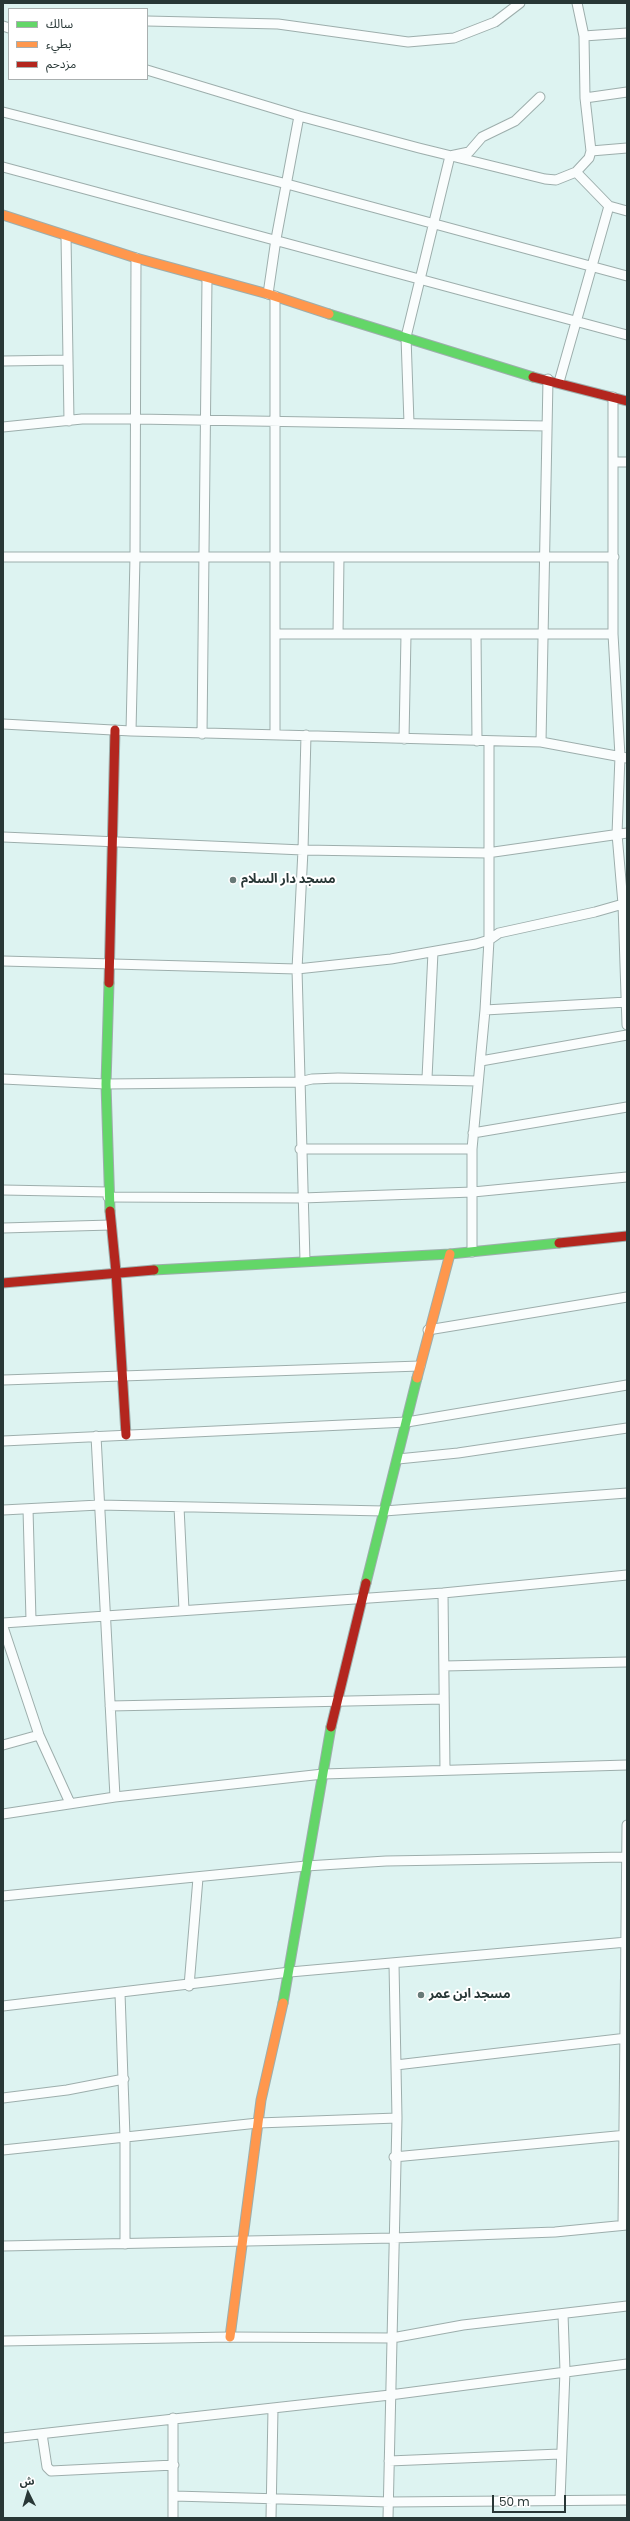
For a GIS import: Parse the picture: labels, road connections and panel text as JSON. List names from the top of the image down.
{
  "places": ["مسجد دار السلام", "مسجد ابن عمر"],
  "legend": ["سالك", "بطيء", "مزدحم"],
  "scale_bar": "50 m",
  "north": "top"
}
